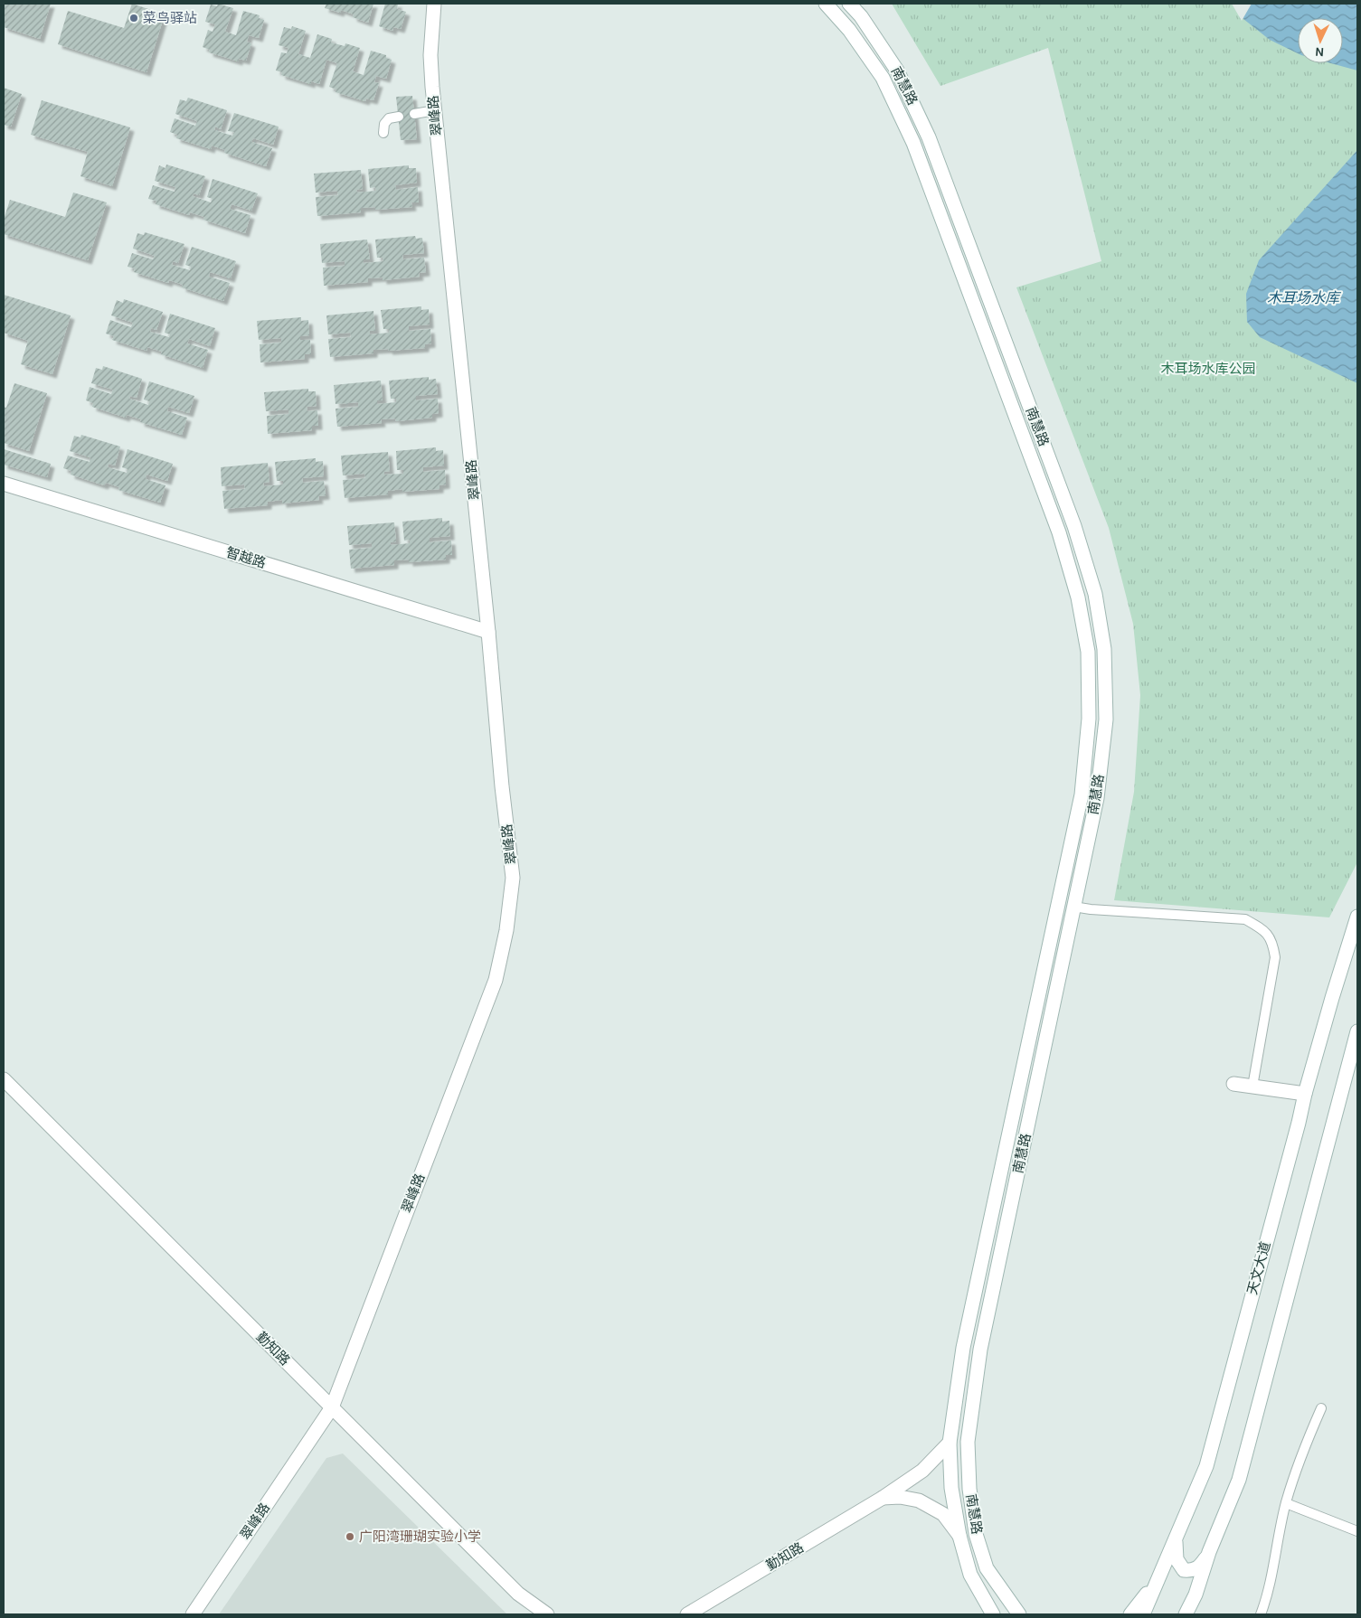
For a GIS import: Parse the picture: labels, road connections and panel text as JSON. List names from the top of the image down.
{
  "streets": {
    "main road": [
      "南慧路",
      "翠峰路",
      "智越路",
      "天文大道",
      "勤知路"
    ]
  },
  "crossings": [
    ["南慧路", "勤知路"],
    ["翠峰路", "智越路"],
    ["翠峰路", "勤知路"]
  ],
  "water": ["木耳场水库"],
  "parks": ["木耳场水库公园"],
  "places": ["菜鸟驿站", "广阳湾珊瑚实验小学"],
  "north": "bottom"
}
